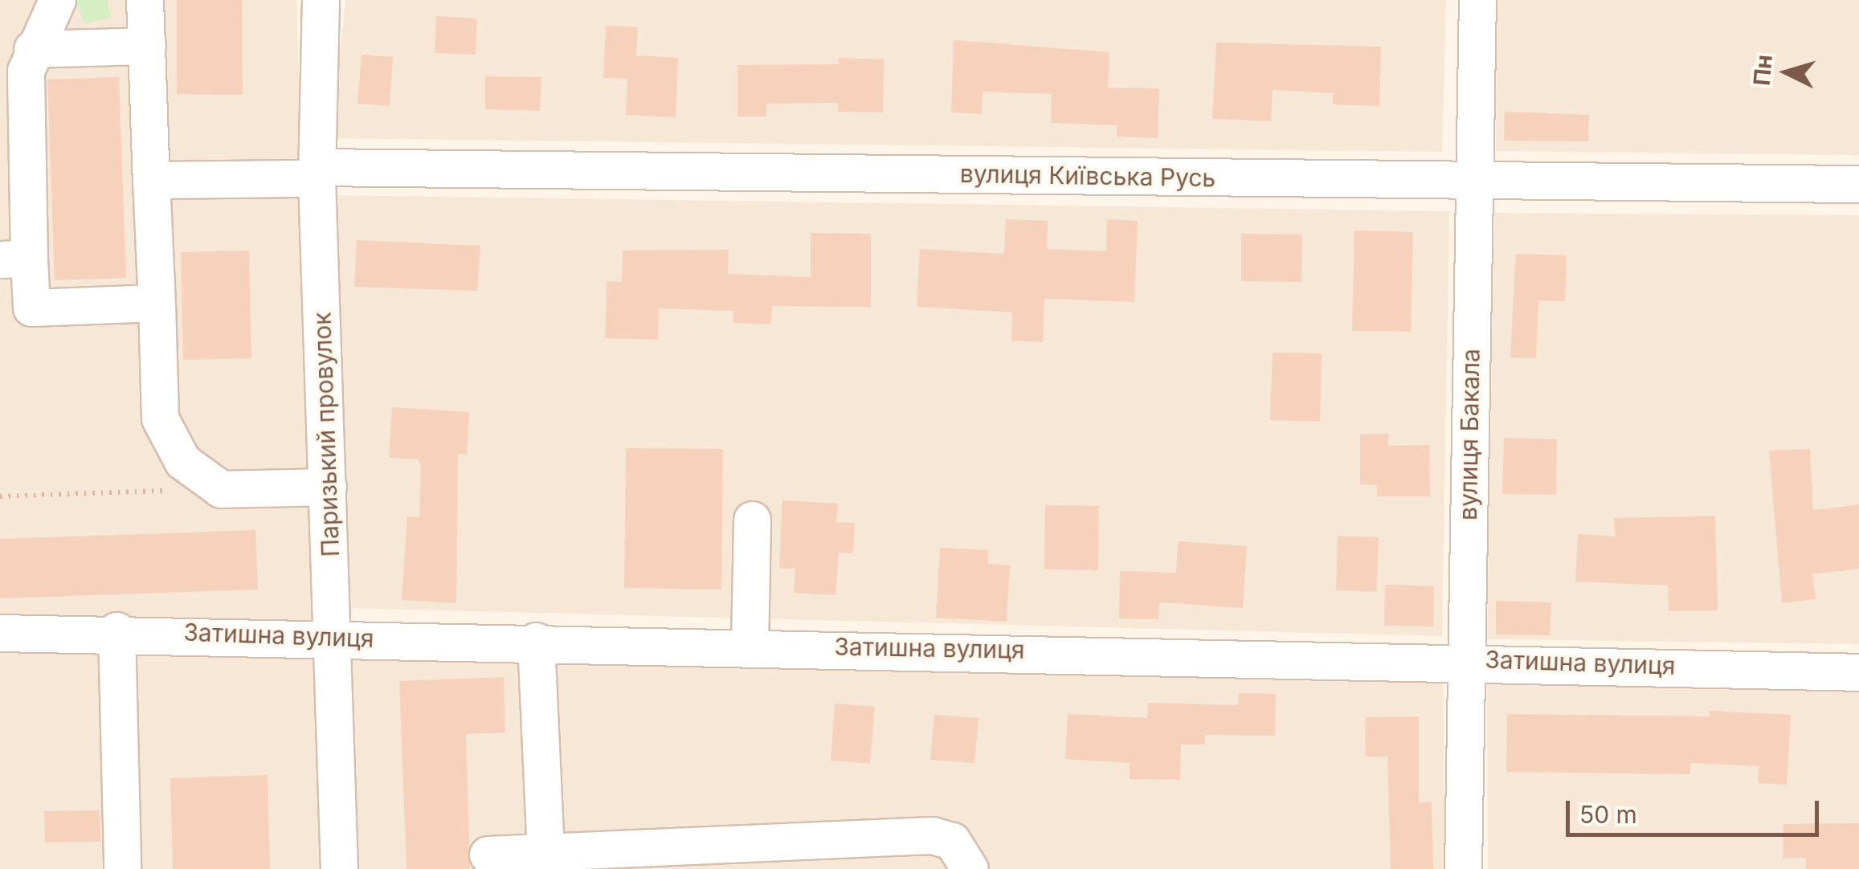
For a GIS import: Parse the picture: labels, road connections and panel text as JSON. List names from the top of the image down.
{
  "streets": {
    "street": [
      "вулиця Київська Русь",
      "Паризький провулок",
      "вулиця Бакала",
      "Затишна вулиця"
    ]
  },
  "crossings": [
    ["вулиця Київська Русь", "Паризький провулок"],
    ["вулиця Київська Русь", "вулиця Бакала"],
    ["Паризький провулок", "Затишна вулиця"],
    ["вулиця Бакала", "Затишна вулиця"]
  ],
  "scale_bar": "50 m",
  "north": "left"
}
